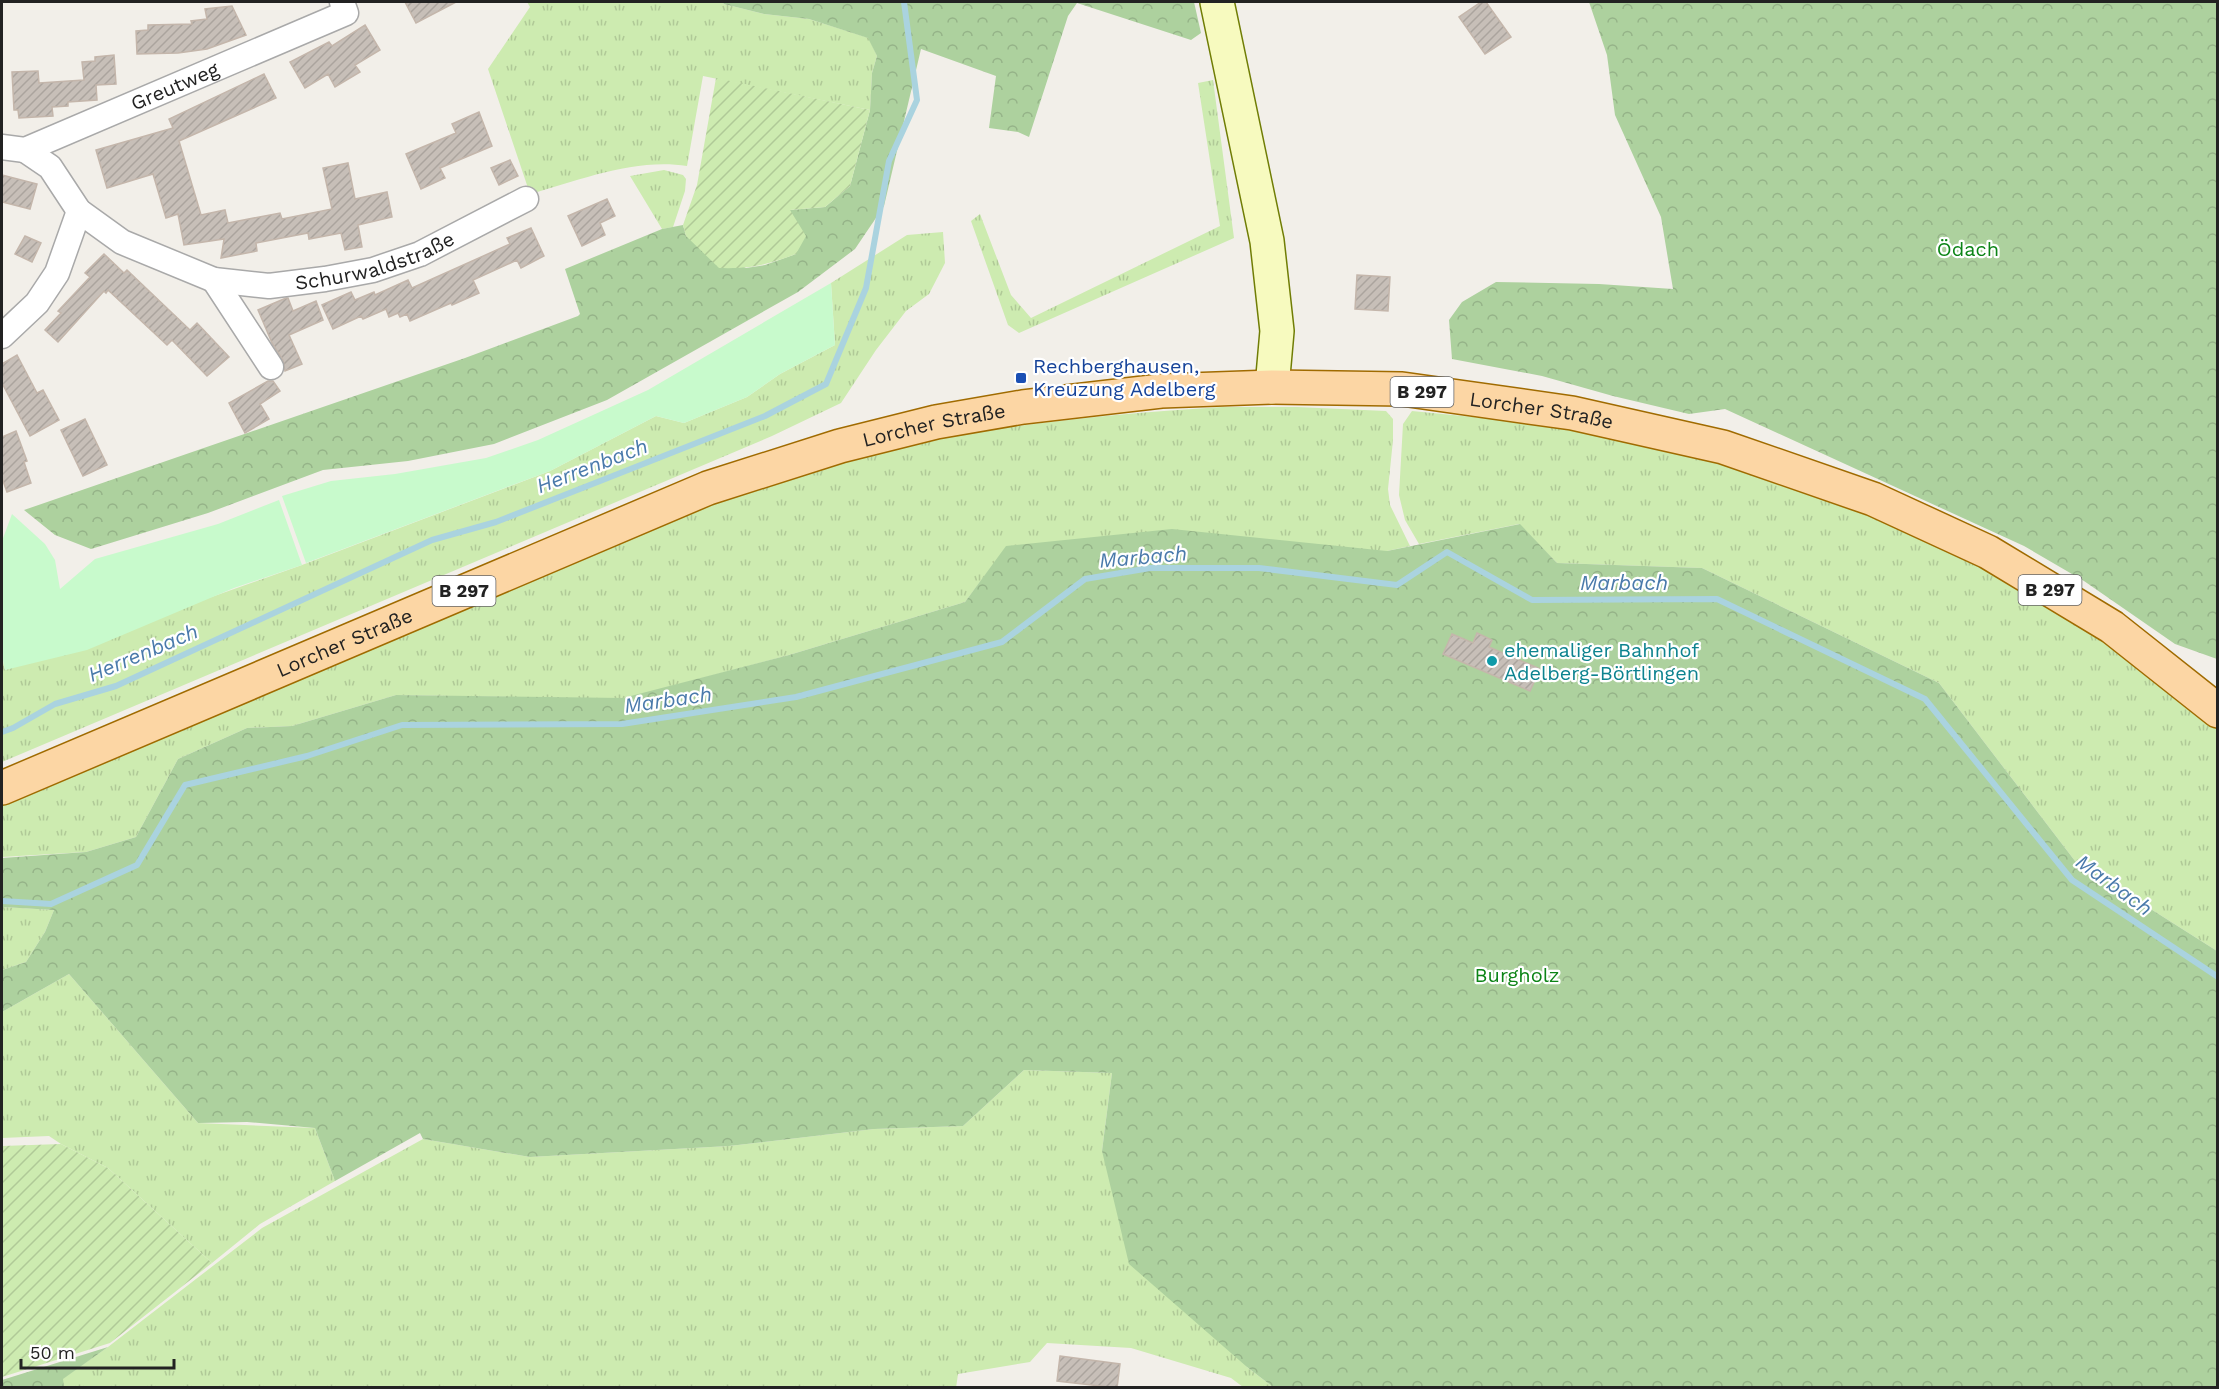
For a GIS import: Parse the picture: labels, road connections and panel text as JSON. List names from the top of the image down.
{
  "streets": {
    "main road": ["B 297", "Lorcher Straße"],
    "street": ["Greutweg", "Schurwaldstraße"]
  },
  "crossings": [
    ["Greutweg", "Schurwaldstraße"]
  ],
  "water": ["Herrenbach", "Marbach"],
  "parks": ["Ödach", "Burgholz"],
  "places": {
    "transit": ["Rechberghausen, Kreuzung Adelberg"],
    "other": ["ehemaliger Bahnhof Adelberg-Börtlingen"]
  },
  "scale_bar": "50 m"
}
